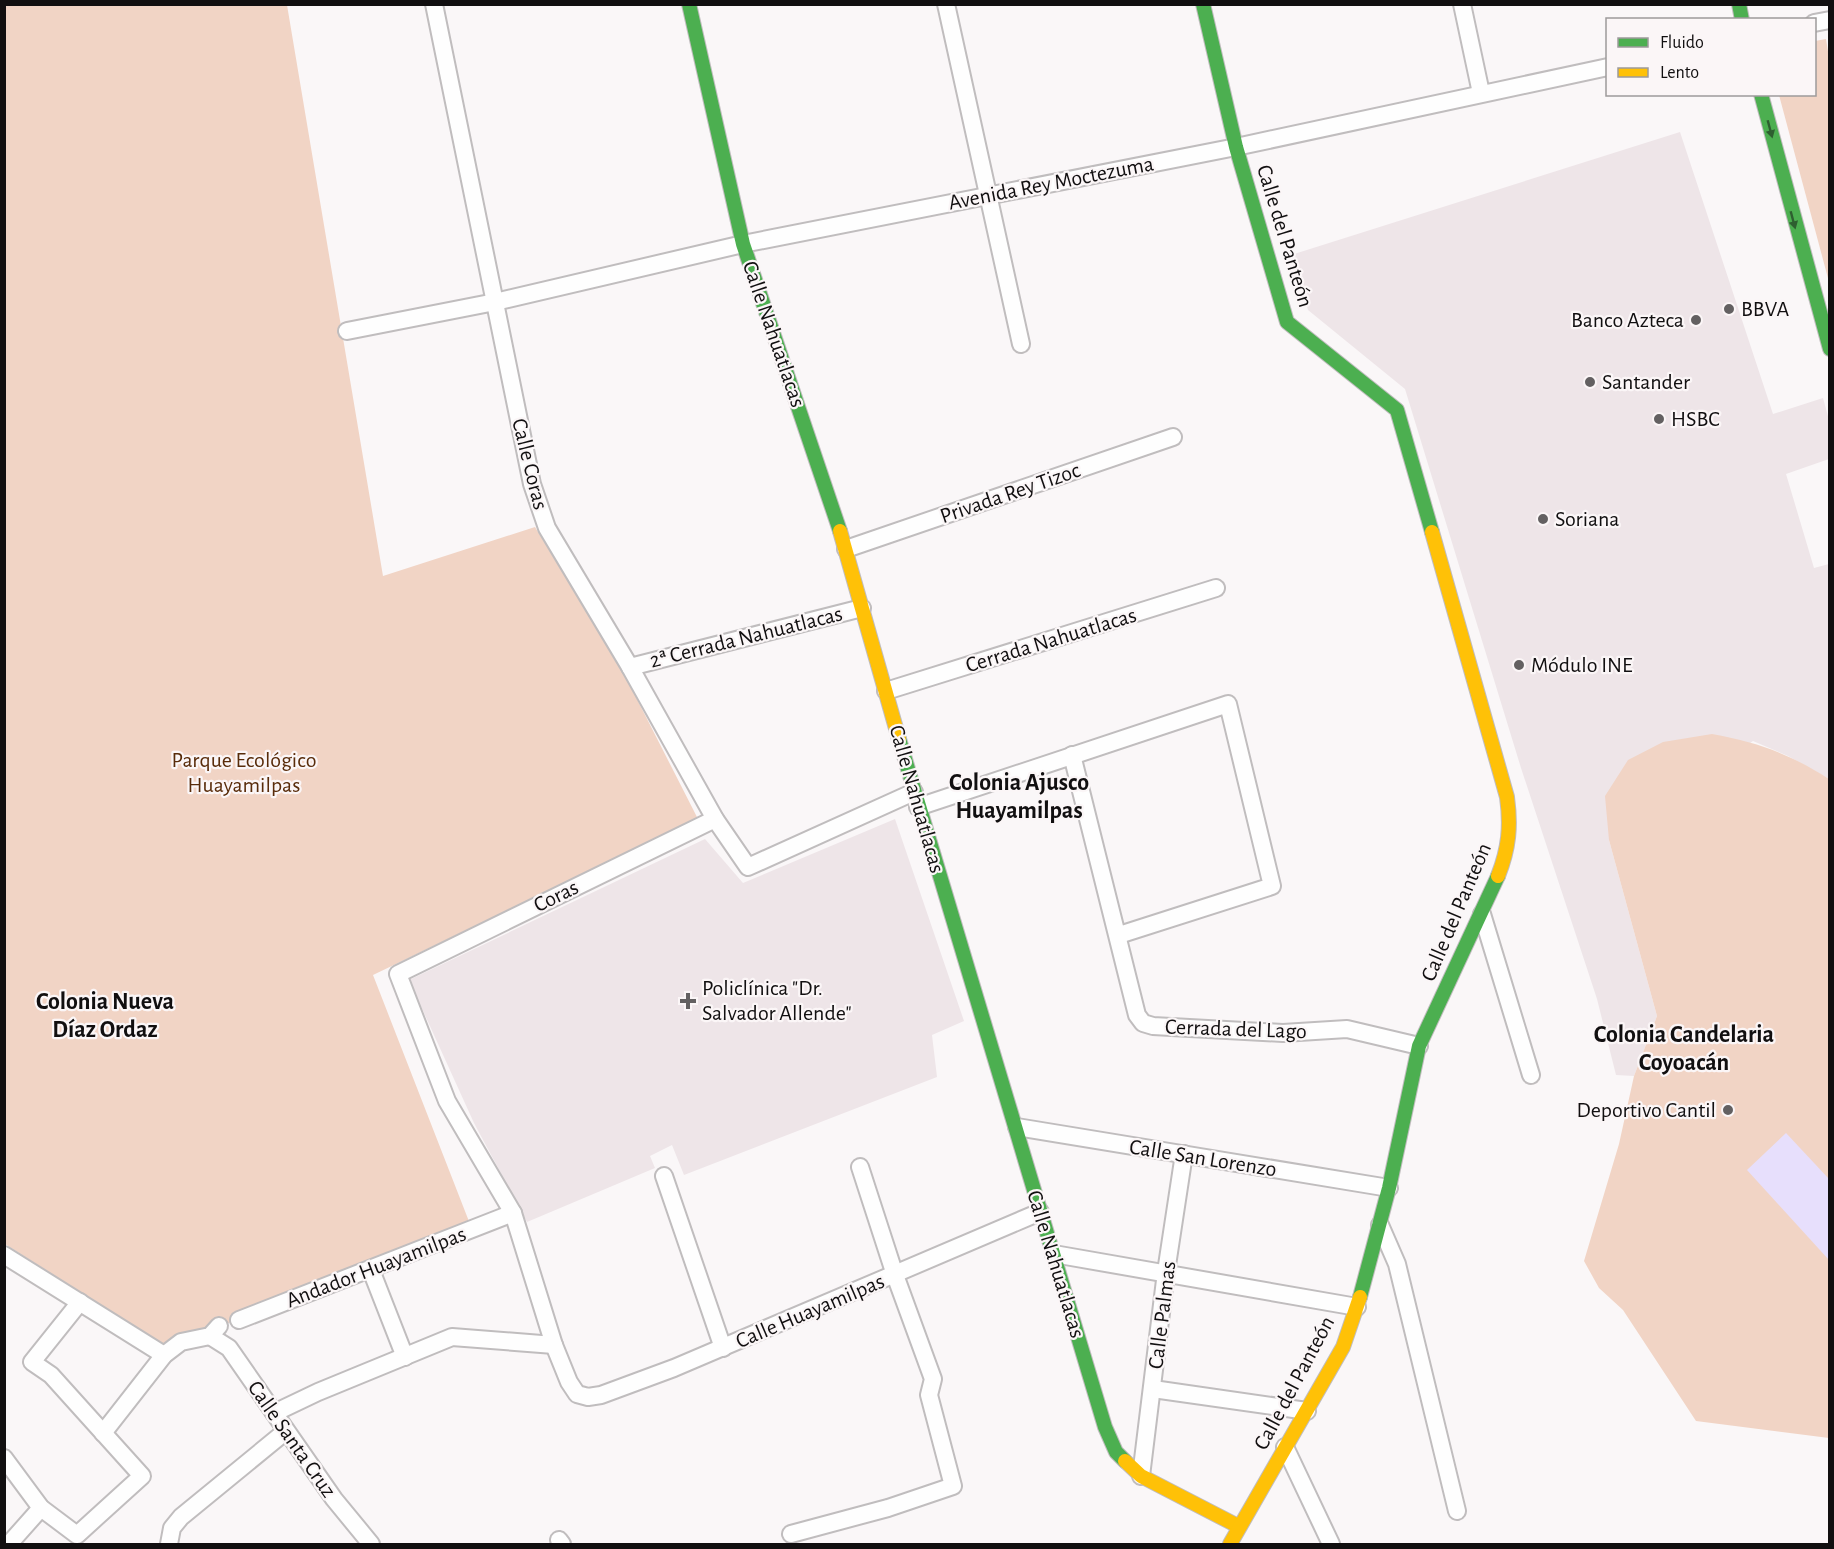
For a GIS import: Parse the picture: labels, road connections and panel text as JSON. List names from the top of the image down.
{
  "streets": {
    "street": [
      "Avenida Rey Moctezuma",
      "Calle del Panteón",
      "Calle Nahuatlacas",
      "Calle Coras",
      "Privada Rey Tizoc",
      "2ª Cerrada Nahuatlacas",
      "Cerrada Nahuatlacas",
      "Coras",
      "Cerrada del Lago",
      "Calle San Lorenzo",
      "Andador Huayamilpas",
      "Calle Huayamilpas",
      "Calle Palmas",
      "Calle Santa Cruz"
    ]
  },
  "crossings": [
    ["Avenida Rey Moctezuma", "Calle del Panteón"],
    ["Avenida Rey Moctezuma", "Calle Nahuatlacas"],
    ["Avenida Rey Moctezuma", "Calle Coras"],
    ["Calle del Panteón", "Calle Nahuatlacas"],
    ["Calle del Panteón", "Cerrada del Lago"],
    ["Calle del Panteón", "Calle San Lorenzo"],
    ["Calle Nahuatlacas", "Calle Coras"],
    ["Calle Nahuatlacas", "Privada Rey Tizoc"],
    ["Calle Nahuatlacas", "2ª Cerrada Nahuatlacas"],
    ["Calle Nahuatlacas", "Cerrada Nahuatlacas"],
    ["Calle Nahuatlacas", "Calle San Lorenzo"],
    ["Calle Nahuatlacas", "Calle Huayamilpas"],
    ["Calle Nahuatlacas", "Calle Palmas"],
    ["Calle Coras", "2ª Cerrada Nahuatlacas"],
    ["Calle Coras", "Coras"],
    ["Coras", "Andador Huayamilpas"],
    ["Calle San Lorenzo", "Calle Palmas"]
  ],
  "districts": ["Colonia Ajusco Huayamilpas", "Colonia Nueva Díaz Ordaz", "Colonia Candelaria Coyoacán"],
  "parks": ["Parque Ecológico Huayamilpas"],
  "places": {
    "other": [
      "BBVA",
      "Banco Azteca",
      "Santander",
      "HSBC",
      "Soriana",
      "Módulo INE",
      "Deportivo Cantil"
    ],
    "health": ["Policlínica \"Dr. Salvador Allende\""]
  },
  "legend": ["Fluido", "Lento"]
}
